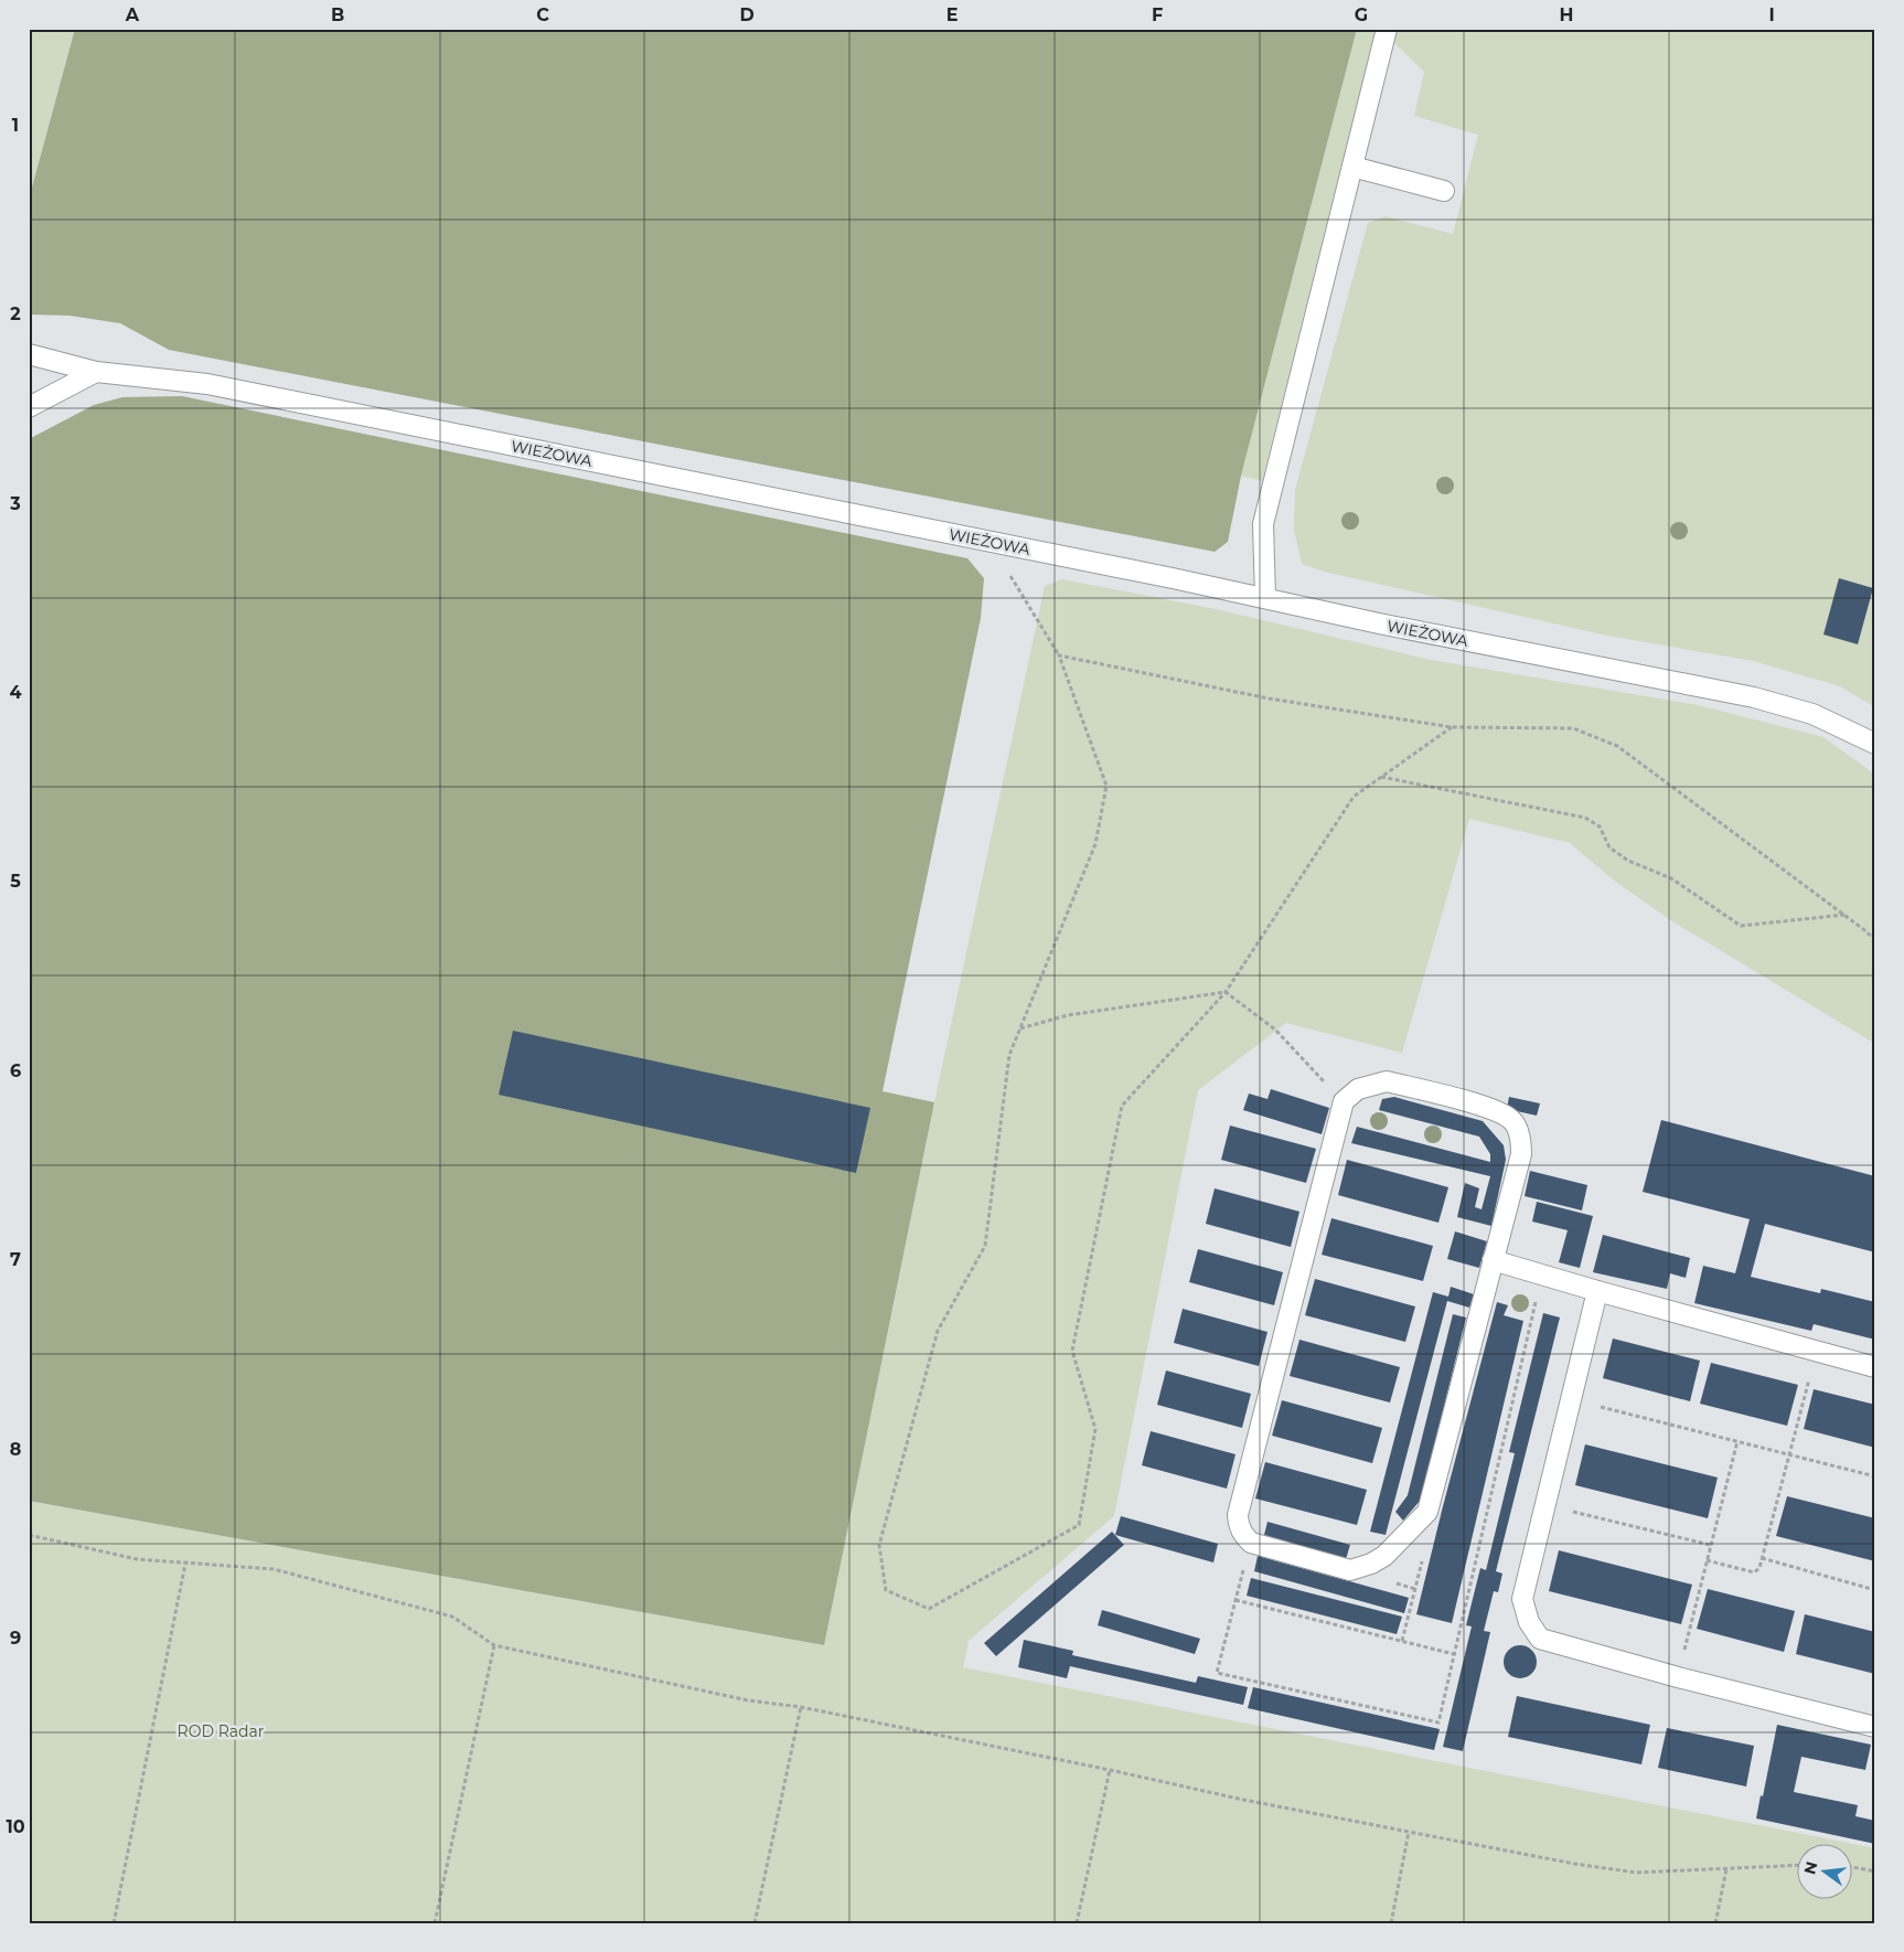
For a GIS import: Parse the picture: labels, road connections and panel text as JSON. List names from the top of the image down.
{
  "streets": {
    "lane": ["WIEŻOWA"]
  },
  "parks": ["ROD Radar"],
  "north": "left",
  "grid": {
    "columns": [
      "A",
      "B",
      "C",
      "D",
      "E",
      "F",
      "G",
      "H",
      "I"
    ],
    "rows": [
      "1",
      "2",
      "3",
      "4",
      "5",
      "6",
      "7",
      "8",
      "9",
      "10"
    ]
  }
}
